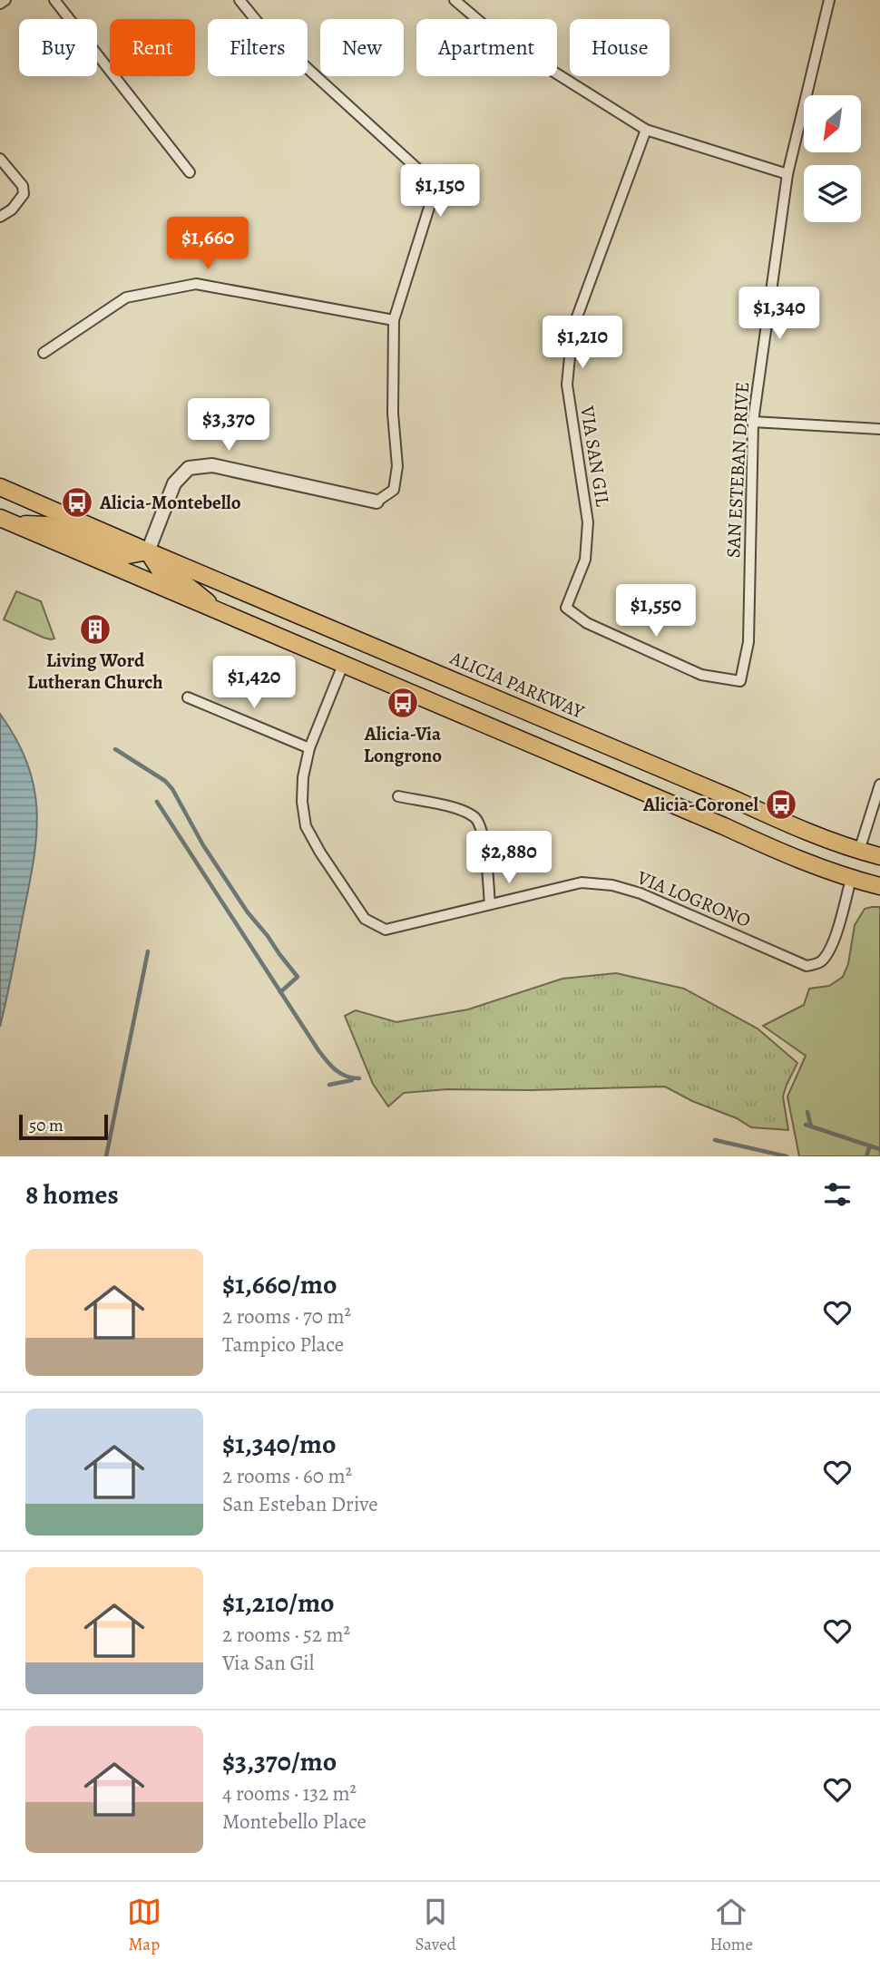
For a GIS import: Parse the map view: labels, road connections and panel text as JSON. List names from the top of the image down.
{
  "streets": {
    "main road": ["ALICIA PARKWAY"],
    "street": ["VIA SAN GIL", "SAN ESTEBAN DRIVE", "VIA LOGRONO"]
  },
  "crossings": [
    ["VIA SAN GIL", "SAN ESTEBAN DRIVE"]
  ],
  "places": {
    "bus stop": ["Alicia-Montebello", "Alicia-Via Longrono", "Alicia-Coronel"],
    "building": ["Living Word Lutheran Church"]
  },
  "scale_bar": "50 m",
  "north": "bottom left",
  "page": {
    "chip": [
      "Buy",
      "Rent",
      "Filters",
      "New",
      "Apartment",
      "House"
    ],
    "price": [
      "$1,150",
      "$1,660",
      "$1,340",
      "$1,210",
      "$3,370",
      "$1,550",
      "$1,420",
      "$2,880"
    ],
    "scale": "50 m",
    "heading": "8 homes",
    "list": [
      {
        "name": "$1,660/mo",
        "note": "2 rooms · 70 m² · Tampico Place"
      },
      {
        "name": "$1,340/mo",
        "note": "2 rooms · 60 m² · San Esteban Drive"
      },
      {
        "name": "$1,210/mo",
        "note": "2 rooms · 52 m² · Via San Gil"
      },
      {
        "name": "$3,370/mo",
        "note": "4 rooms · 132 m² · Montebello Place"
      }
    ],
    "tabs": ["Map", "Saved", "Home"]
  }
}
